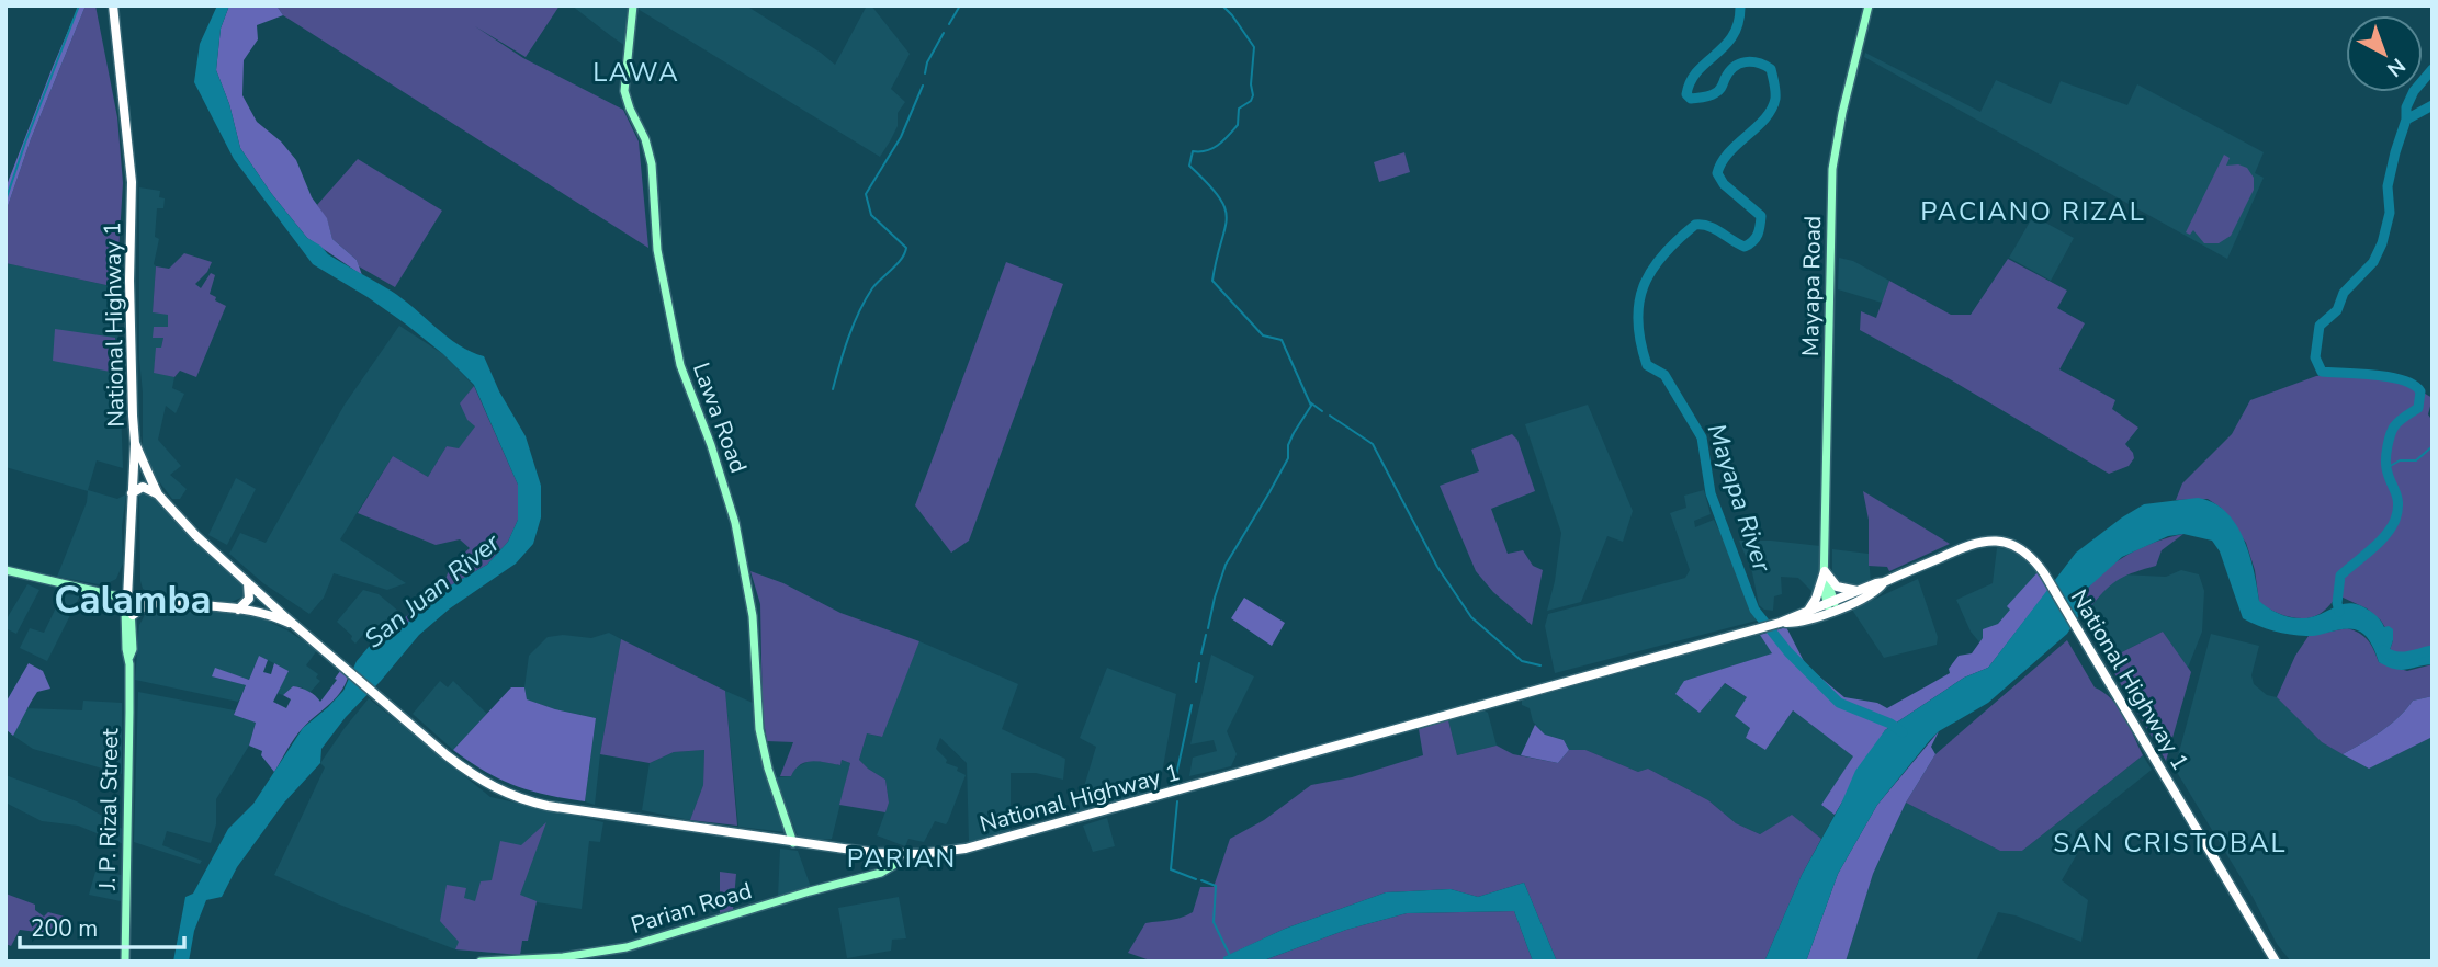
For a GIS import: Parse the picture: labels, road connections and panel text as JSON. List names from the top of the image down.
{
  "streets": {
    "highway": ["National Highway 1"],
    "main road": [
      "Mayapa Road",
      "Lawa Road",
      "J. P. Rizal Street",
      "Parian Road"
    ]
  },
  "crossings": [
    ["Mayapa Road", "National Highway 1"],
    ["National Highway 1", "Lawa Road"],
    ["National Highway 1", "J. P. Rizal Street"],
    ["National Highway 1", "Parian Road"]
  ],
  "districts": [
    "LAWA",
    "PACIANO RIZAL",
    "Calamba",
    "SAN CRISTOBAL",
    "PARIAN"
  ],
  "water": ["Mayapa River", "San Juan River"],
  "scale_bar": "200 m",
  "north": "bottom right"
}
